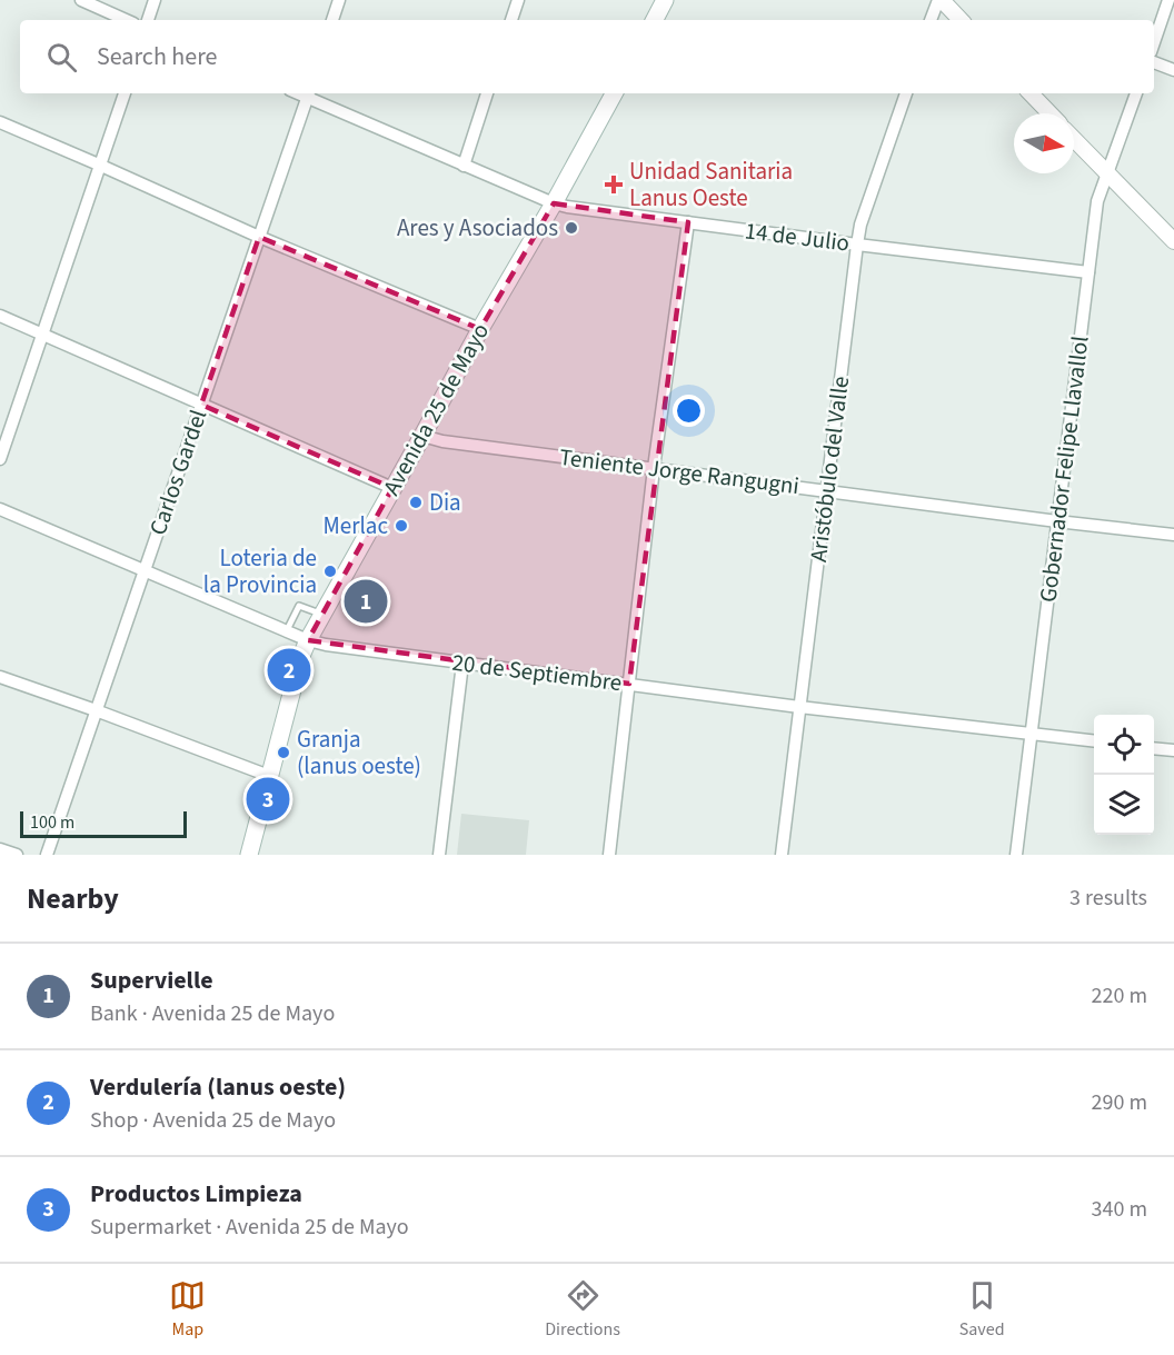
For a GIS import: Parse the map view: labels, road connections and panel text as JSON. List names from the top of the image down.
{
  "streets": {
    "main road": ["Avenida 25 de Mayo"],
    "street": [
      "14 de Julio",
      "Aristóbulo del Valle",
      "Gobernador Felipe Llavallol",
      "Teniente Jorge Rangugni",
      "Carlos Gardel",
      "20 de Septiembre"
    ]
  },
  "crossings": [
    ["14 de Julio", "Avenida 25 de Mayo"],
    ["14 de Julio", "Aristóbulo del Valle"],
    ["14 de Julio", "Gobernador Felipe Llavallol"],
    ["14 de Julio", "Carlos Gardel"],
    ["Avenida 25 de Mayo", "Teniente Jorge Rangugni"],
    ["Avenida 25 de Mayo", "20 de Septiembre"],
    ["Aristóbulo del Valle", "Teniente Jorge Rangugni"],
    ["Aristóbulo del Valle", "20 de Septiembre"],
    ["Gobernador Felipe Llavallol", "Teniente Jorge Rangugni"],
    ["Gobernador Felipe Llavallol", "20 de Septiembre"],
    ["Carlos Gardel", "20 de Septiembre"]
  ],
  "places": {
    "health": ["Unidad Sanitaria Lanus Oeste"],
    "other": [
      "Ares y Asociados",
      "Dia",
      "Merlac",
      "Loteria de la Provincia",
      "Granja (lanus oeste)"
    ]
  },
  "scale_bar": "100 m",
  "north": "right",
  "page": {
    "search": "Search here",
    "pins": ["1", "2", "3"],
    "scale": "100 m",
    "heading": ["Nearby", "3 results"],
    "list": [
      {
        "mark": "1",
        "name": "Supervielle",
        "note": "Bank · Avenida 25 de Mayo",
        "value": "220 m"
      },
      {
        "mark": "2",
        "name": "Verdulería (lanus oeste)",
        "note": "Shop · Avenida 25 de Mayo",
        "value": "290 m"
      },
      {
        "mark": "3",
        "name": "Productos Limpieza",
        "note": "Supermarket · Avenida 25 de Mayo",
        "value": "340 m"
      }
    ],
    "nav": ["Map", "Directions", "Saved"]
  }
}
